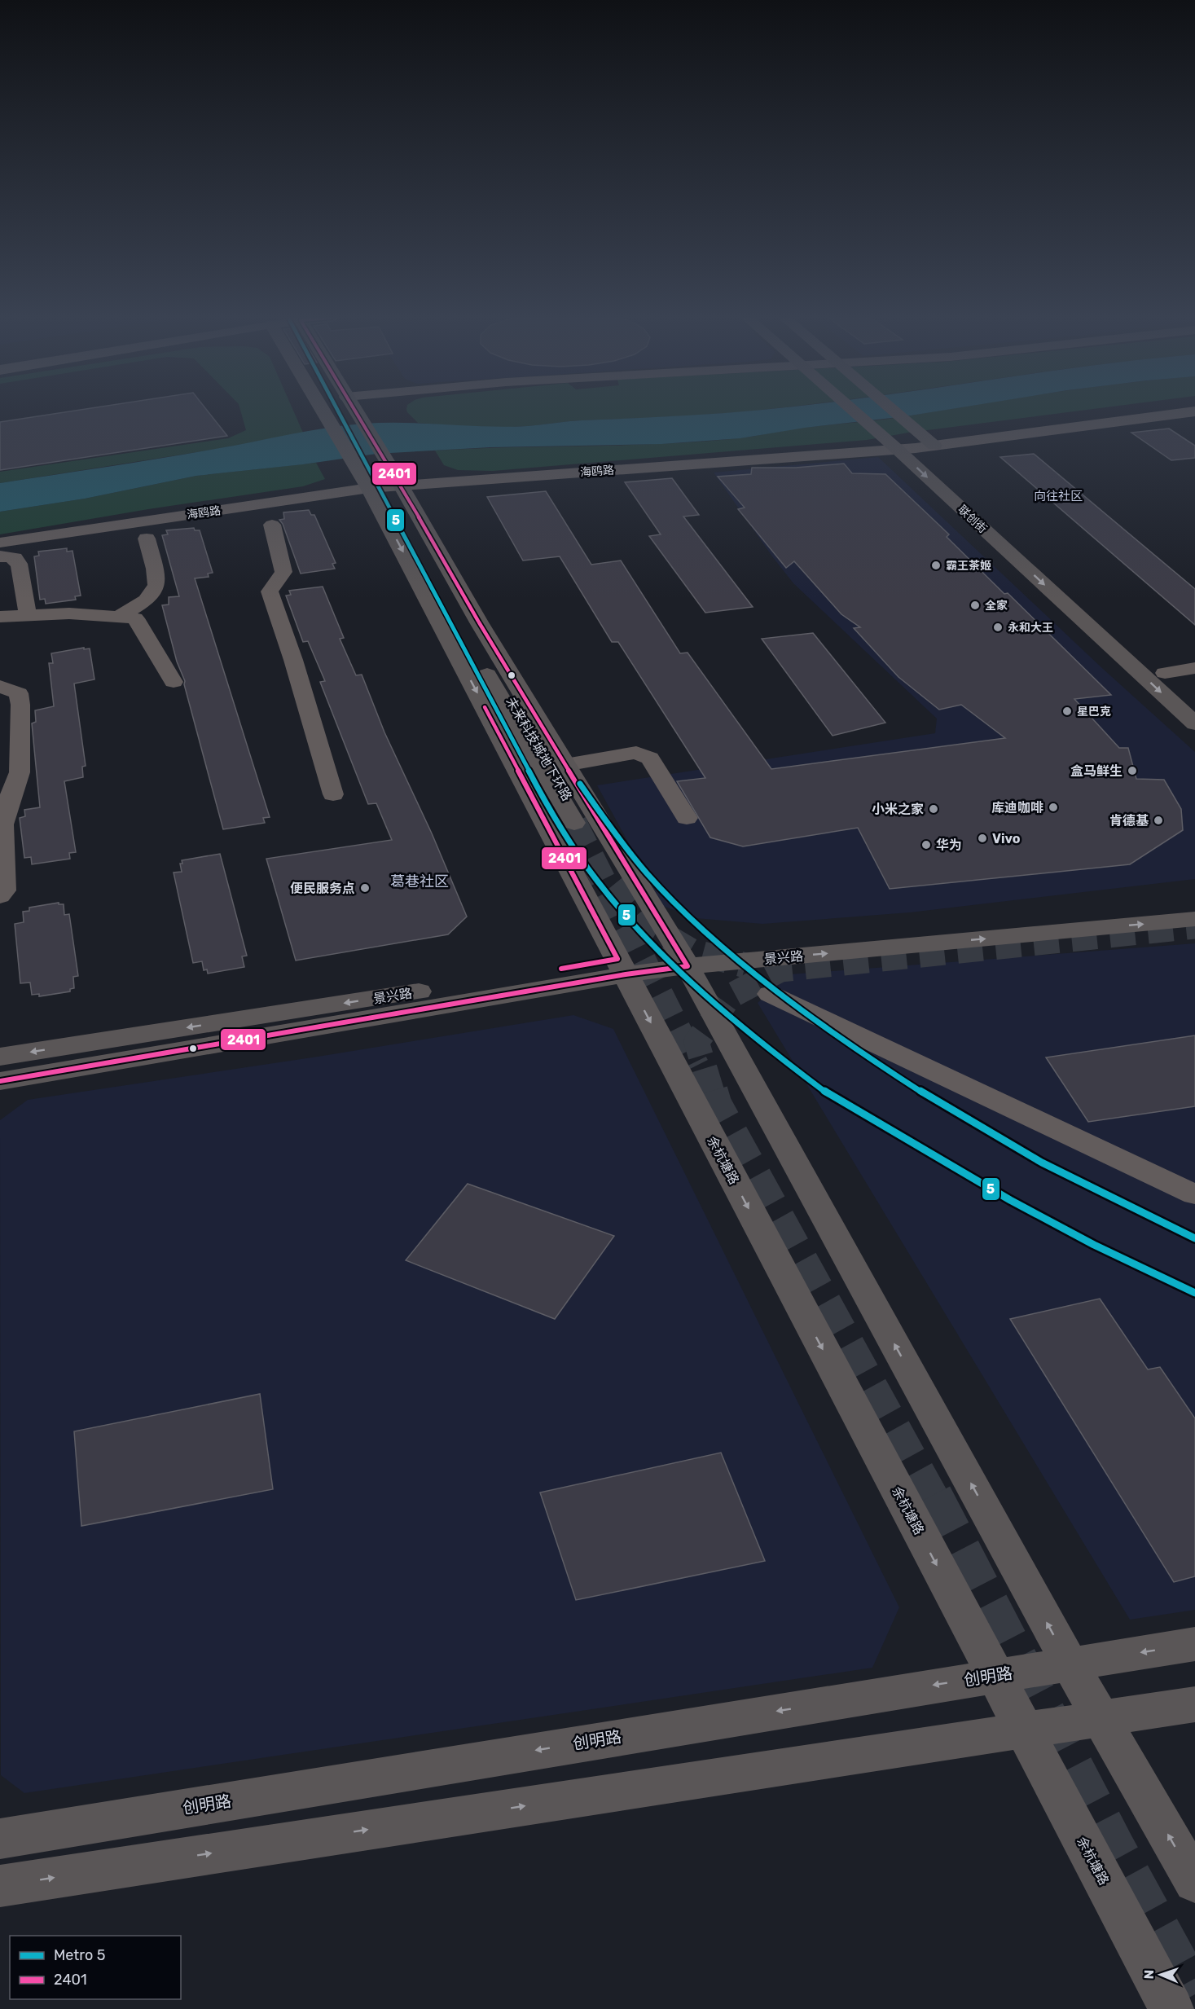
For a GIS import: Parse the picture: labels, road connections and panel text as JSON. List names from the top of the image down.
{
  "streets": {
    "street": [
      "海鸥路",
      "联创街",
      "未来科技城地下环路",
      "景兴路",
      "余杭塘路",
      "创明路"
    ]
  },
  "crossings": [
    ["海鸥路", "联创街"],
    ["海鸥路", "余杭塘路"],
    ["未来科技城地下环路", "余杭塘路"],
    ["景兴路", "余杭塘路"],
    ["余杭塘路", "创明路"]
  ],
  "districts": ["向往社区", "葛巷社区"],
  "places": [
    "霸王茶姬",
    "全家",
    "永和大王",
    "星巴克",
    "盒马鲜生",
    "库迪咖啡",
    "小米之家",
    "肯德基",
    "Vivo",
    "华为",
    "便民服务点"
  ],
  "lines": ["metro line 5", "transit line 2401"],
  "legend": ["Metro 5", "2401"],
  "north": "left"
}
